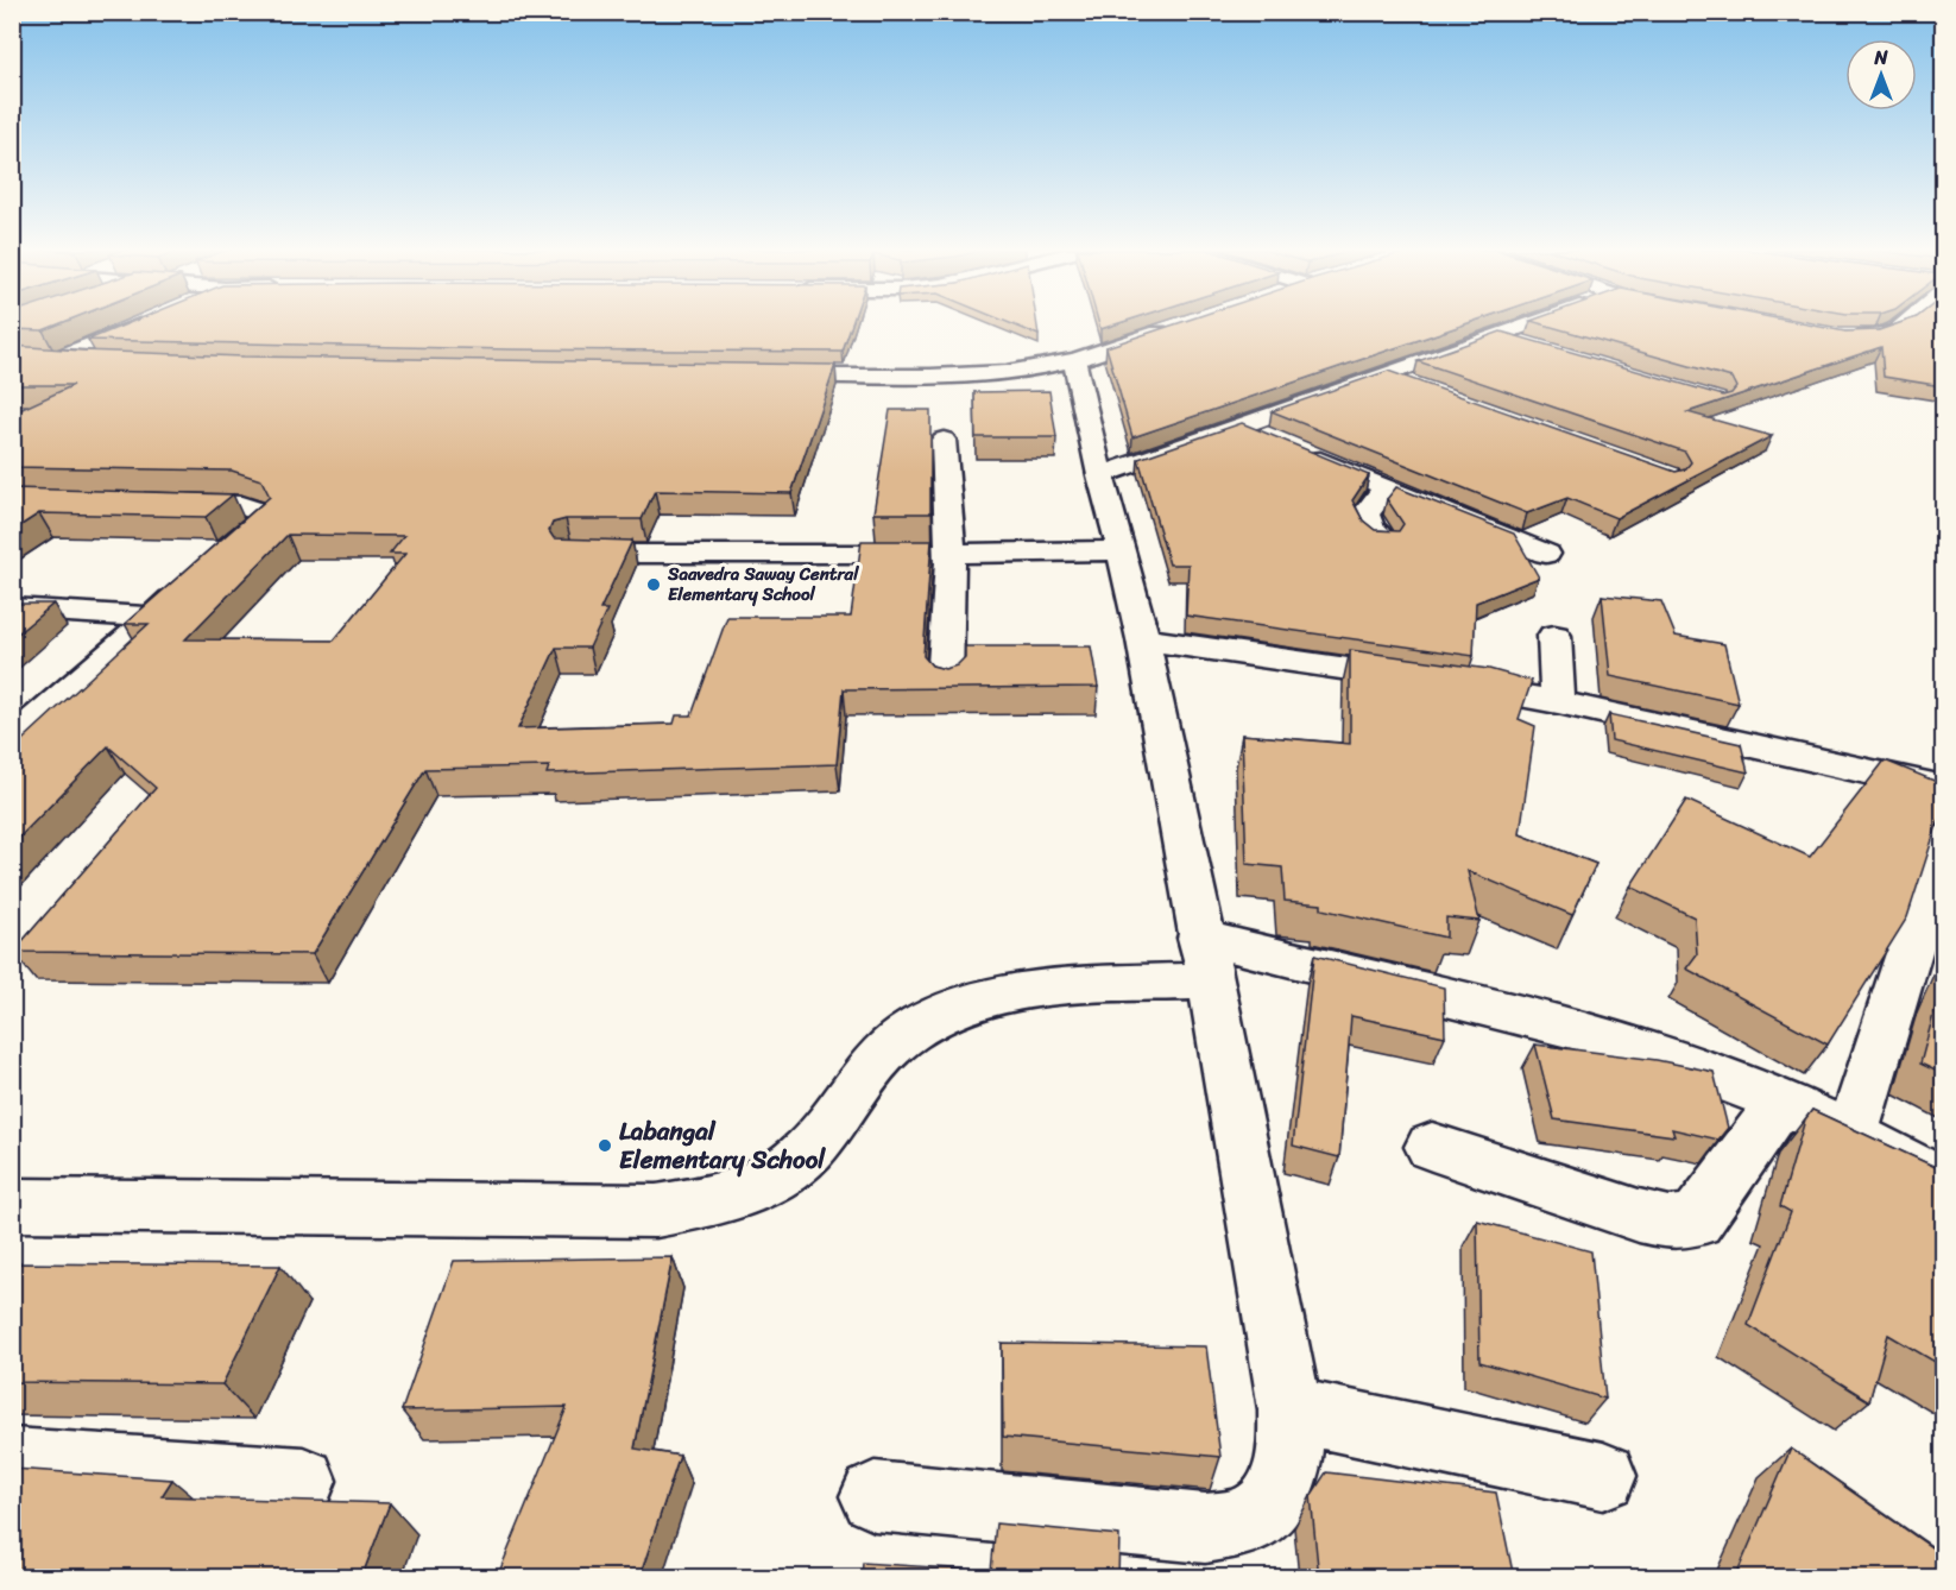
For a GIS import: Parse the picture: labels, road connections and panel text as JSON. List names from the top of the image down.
{
  "places": ["Saavedra Saway Central Elementary School", "Labangal Elementary School"],
  "north": "top"
}
